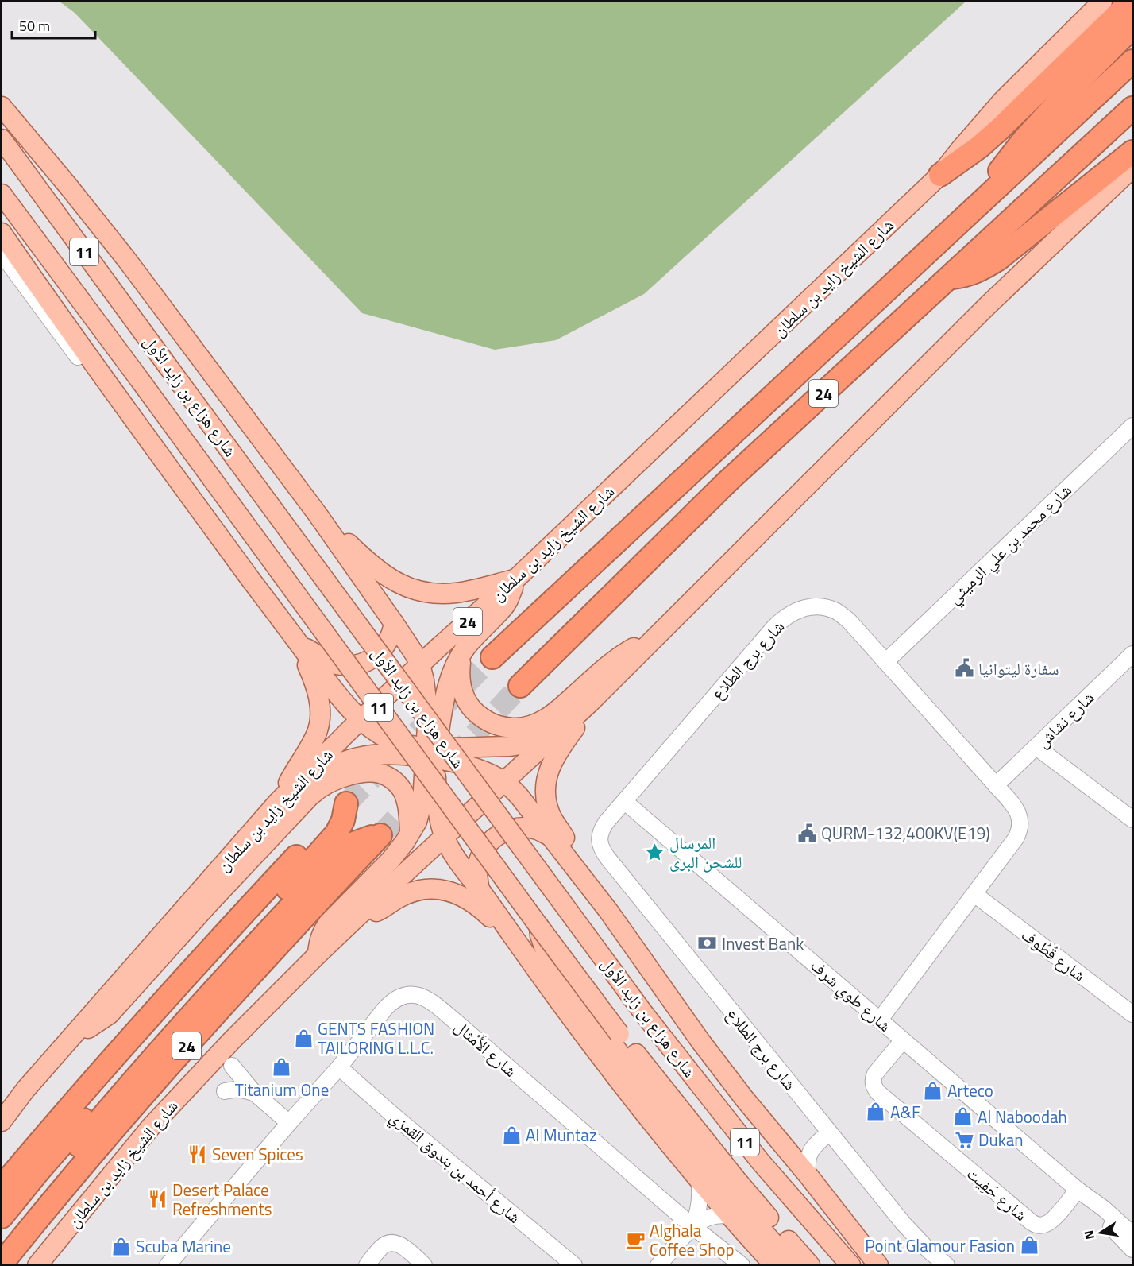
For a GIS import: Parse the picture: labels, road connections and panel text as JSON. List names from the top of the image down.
{
  "streets": {
    "highway": ["شارع الشيخ زايد بن سلطان", "24"],
    "main road": ["11", "شارع هزاع بن زايد الأول"],
    "street": [
      "شارع محمد بن علي الرميثي",
      "شارع برج الطلاع",
      "شارع نشاش",
      "شارع قُطُوف",
      "شارع طوي شرف",
      "شارع الأَمْثال",
      "شارع أحمد بن بندوق القمزي",
      "شارع حَفِيت"
    ]
  },
  "crossings": [
    ["شارع الشيخ زايد بن سلطان", "24"],
    ["شارع محمد بن علي الرميثي", "شارع برج الطلاع"],
    ["شارع برج الطلاع", "شارع نشاش"],
    ["شارع برج الطلاع", "شارع قُطُوف"],
    ["شارع برج الطلاع", "شارع طوي شرف"],
    ["شارع طوي شرف", "شارع حَفِيت"],
    ["شارع الأَمْثال", "شارع أحمد بن بندوق القمزي"]
  ],
  "places": {
    "public building": ["سفارة ليتوانيا", "QURM-132,400KV(E19)"],
    "place": ["المرسال للشحن البرى"],
    "bank": ["Invest Bank"],
    "shop": [
      "GENTS FASHION TAILORING L.L.C.",
      "Titanium One",
      "Arteco",
      "A&F",
      "Al Naboodah",
      "Al Muntaz",
      "Point Glamour Fasion",
      "Scuba Marine"
    ],
    "supermarket": ["Dukan"],
    "restaurant": ["Seven Spices", "Desert Palace Refreshments"],
    "cafe": ["Alghala Coffee Shop"]
  },
  "scale_bar": "50 m",
  "north": "left"
}
